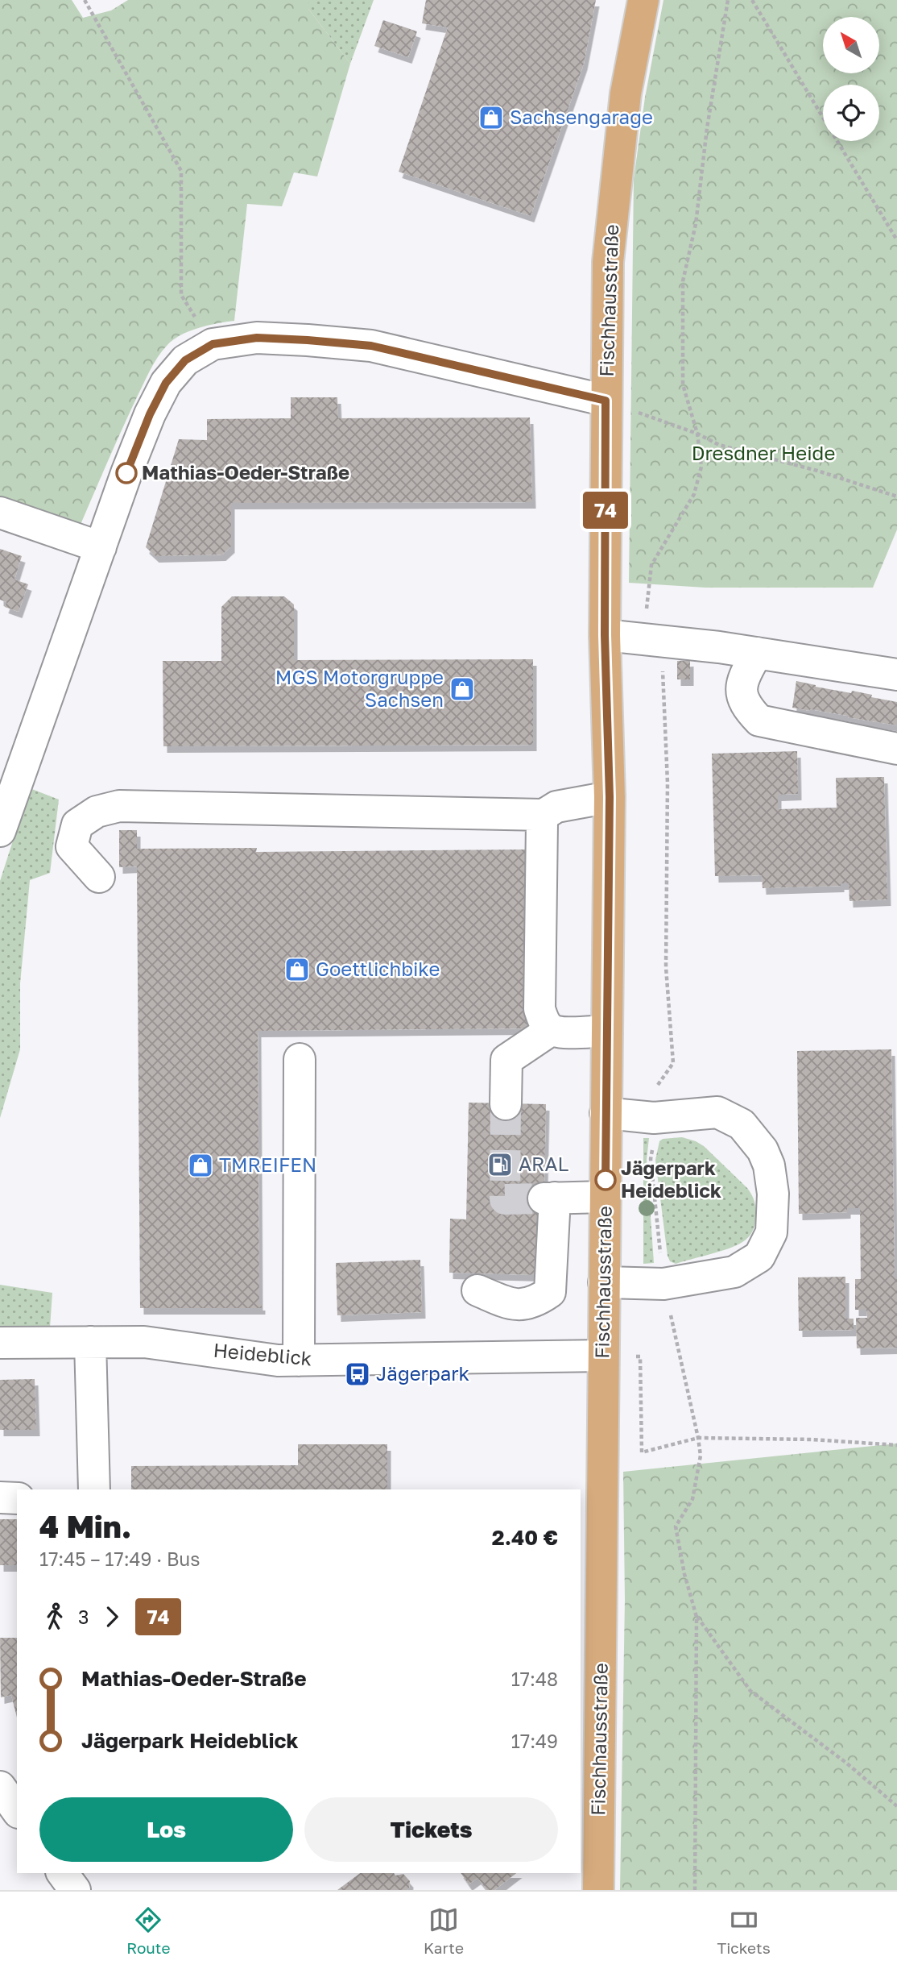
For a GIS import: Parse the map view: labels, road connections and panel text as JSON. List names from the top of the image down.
{
  "streets": {
    "main road": ["Fischhausstraße"],
    "street": ["Heideblick"]
  },
  "crossings": [
    ["Fischhausstraße", "Heideblick"]
  ],
  "parks": ["Dresdner Heide"],
  "places": {
    "shop": [
      "Sachsengarage",
      "MGS Motorgruppe Sachsen",
      "Goettlichbike",
      "TMREIFEN"
    ],
    "other": ["Mathias-Oeder-Straße", "Jägerpark Heideblick"],
    "fuel station": ["ARAL"],
    "bus stop": ["Jägerpark"]
  },
  "lines": ["bus line 74"],
  "north": "top left",
  "page": {
    "on_map": "74",
    "heading": ["4 Min.", "17:45 – 17:49 · Bus", "2.40 €"],
    "legs": ["3", "74"],
    "list": [
      {
        "name": "Mathias-Oeder-Straße",
        "value": "17:48"
      },
      {
        "name": "Jägerpark Heideblick",
        "value": "17:49"
      }
    ],
    "buttons": ["Los", "Tickets"],
    "tabs": ["Route", "Karte", "Tickets"]
  }
}
